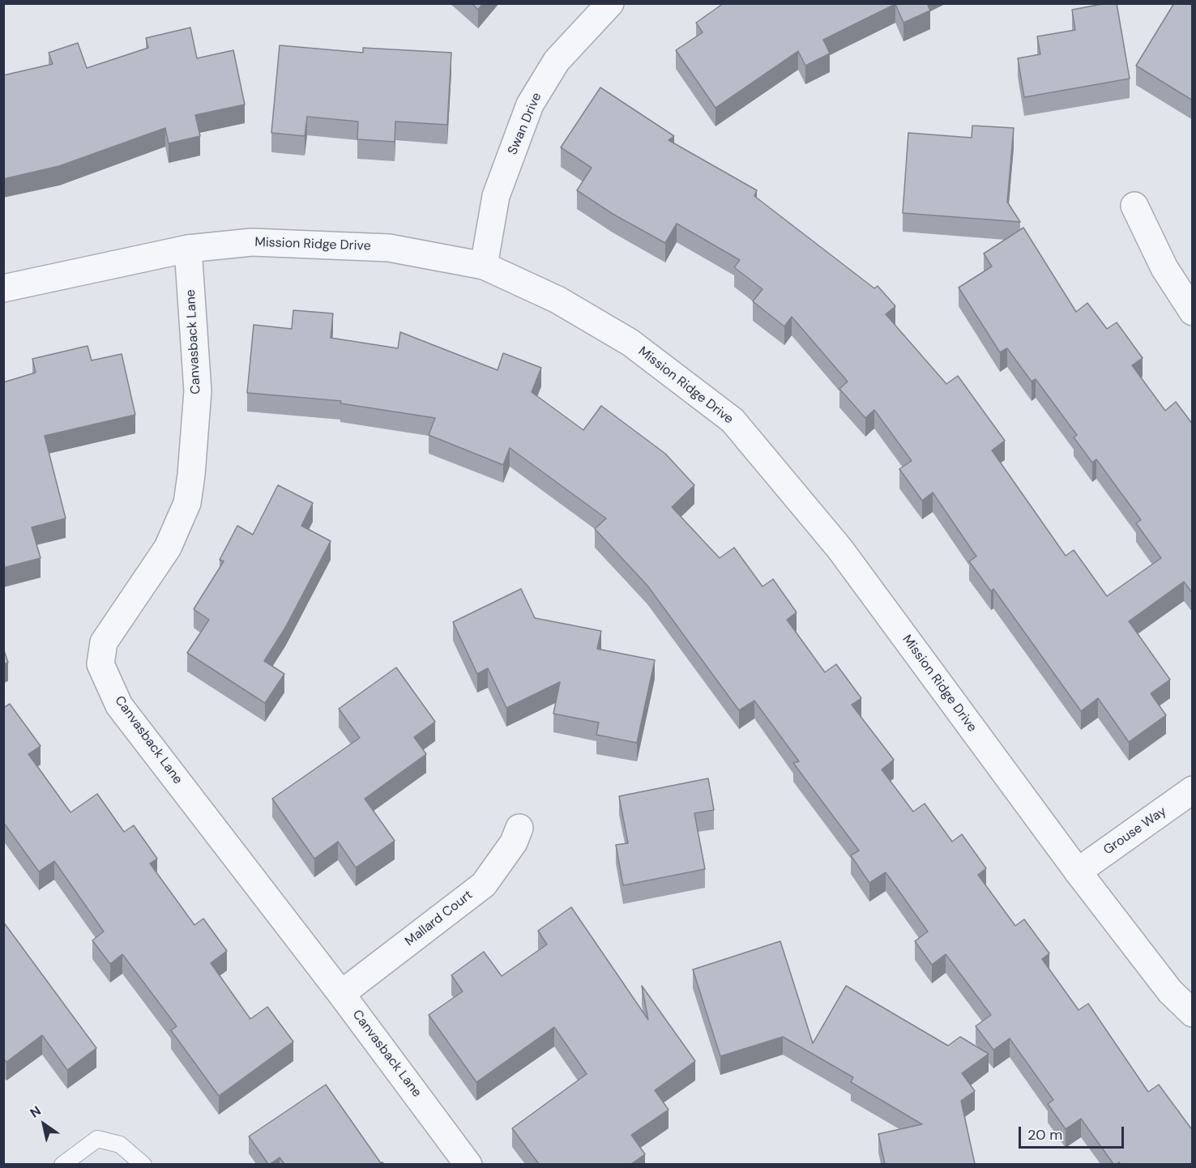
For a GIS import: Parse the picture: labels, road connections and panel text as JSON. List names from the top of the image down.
{
  "streets": {
    "street": [
      "Swan Drive",
      "Mission Ridge Drive",
      "Canvasback Lane",
      "Grouse Way",
      "Mallard Court"
    ]
  },
  "crossings": [
    ["Swan Drive", "Mission Ridge Drive"],
    ["Mission Ridge Drive", "Canvasback Lane"],
    ["Mission Ridge Drive", "Grouse Way"],
    ["Canvasback Lane", "Mallard Court"]
  ],
  "scale_bar": "20 m",
  "north": "top left"
}
